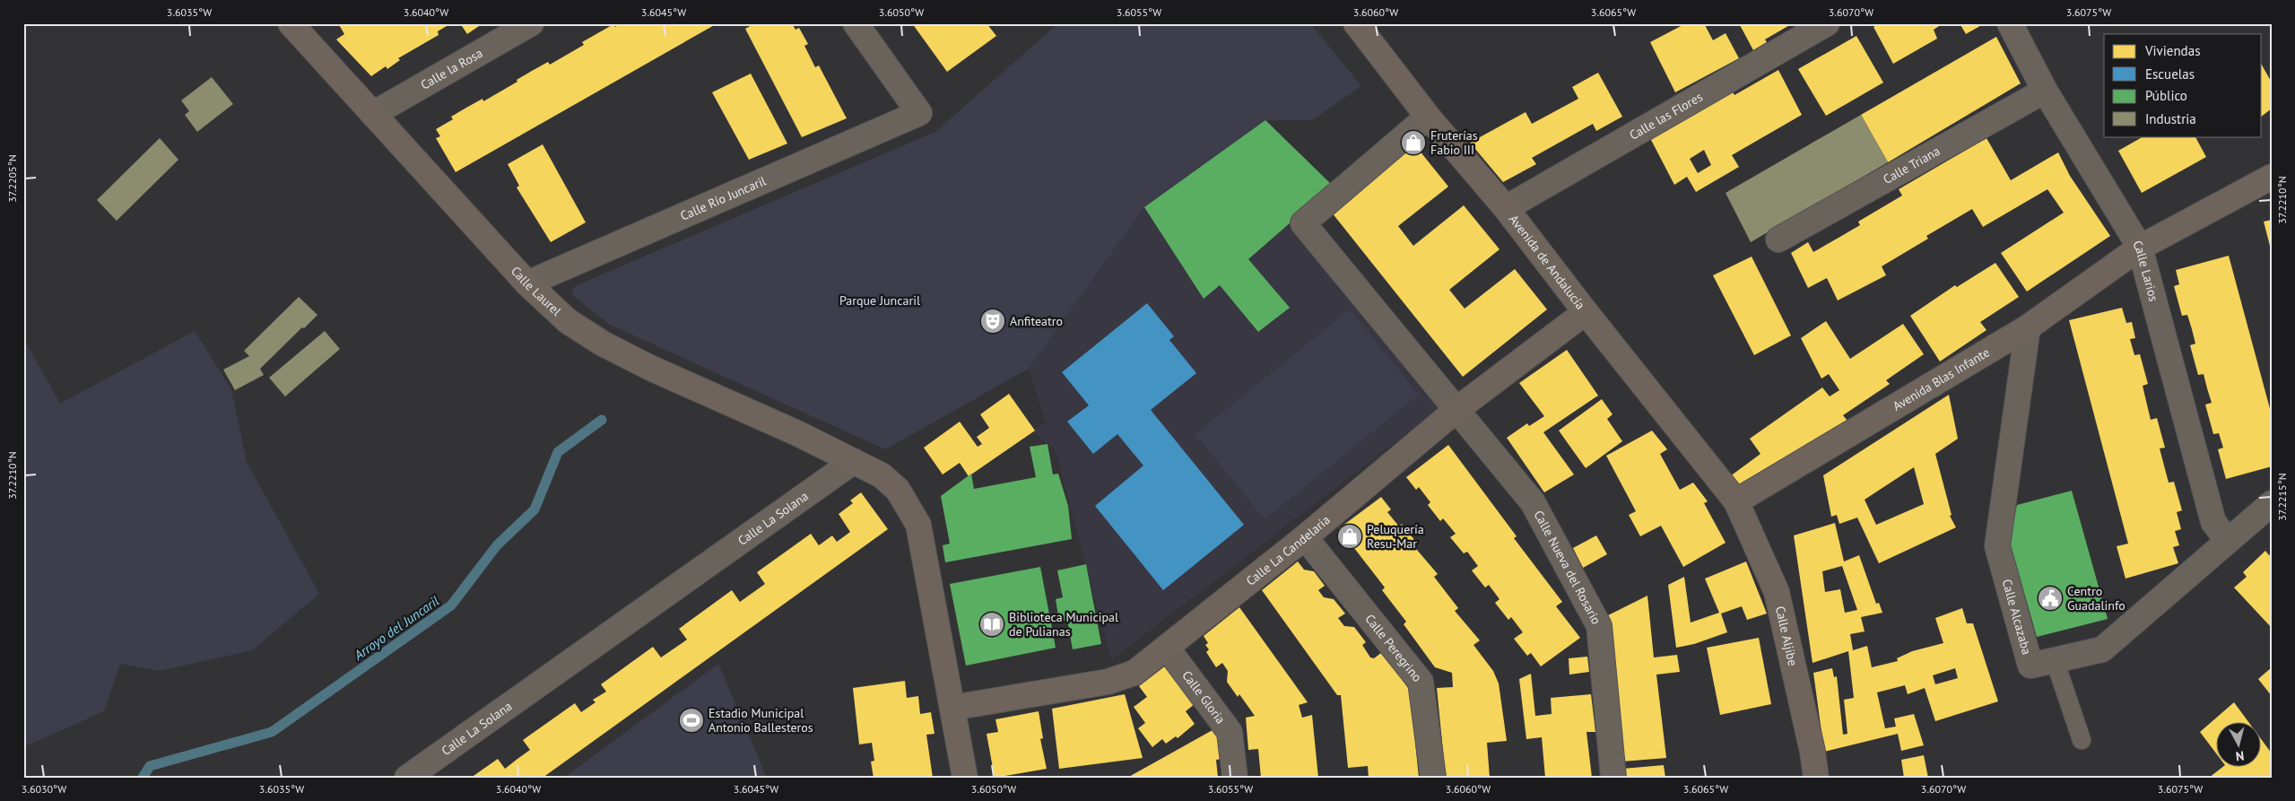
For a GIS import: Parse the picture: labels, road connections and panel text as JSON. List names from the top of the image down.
{
  "streets": {
    "street": [
      "Calle la Rosa",
      "Calle las Flores",
      "Calle Triana",
      "Calle Río Juncaril",
      "Avenida de Andalucía",
      "Calle Larios",
      "Calle Laurel",
      "Avenida Blas Infante",
      "Calle La Solana",
      "Calle La Candelaria",
      "Calle Nueva del Rosario",
      "Calle Alcazaba",
      "Calle Aljibe",
      "Calle Peregrino",
      "Calle Gloria"
    ]
  },
  "crossings": [
    ["Calle la Rosa", "Calle Laurel"],
    ["Calle las Flores", "Avenida de Andalucía"],
    ["Calle Triana", "Calle Larios"],
    ["Calle Río Juncaril", "Calle Laurel"],
    ["Avenida de Andalucía", "Avenida Blas Infante"],
    ["Avenida de Andalucía", "Calle La Candelaria"],
    ["Avenida de Andalucía", "Calle Nueva del Rosario"],
    ["Avenida de Andalucía", "Calle Aljibe"],
    ["Calle Larios", "Avenida Blas Infante"],
    ["Calle Larios", "Calle Alcazaba"],
    ["Calle Laurel", "Calle La Solana"],
    ["Avenida Blas Infante", "Calle Alcazaba"],
    ["Avenida Blas Infante", "Calle Aljibe"],
    ["Calle La Candelaria", "Calle Nueva del Rosario"],
    ["Calle La Candelaria", "Calle Peregrino"],
    ["Calle La Candelaria", "Calle Gloria"]
  ],
  "water": ["Arroyo del Juncaril"],
  "parks": ["Parque Juncaril"],
  "places": {
    "shop": ["Fruterías Fabio III", "Peluquería Resu-Mar"],
    "theatre": ["Anfiteatro"],
    "public building": ["Centro Guadalinfo"],
    "library": ["Biblioteca Municipal de Pulianas"],
    "sports": ["Estadio Municipal Antonio Ballesteros"]
  },
  "legend": [
    "Viviendas",
    "Escuelas",
    "Público",
    "Industria"
  ],
  "north": "bottom",
  "coordinates": [
    "3.6035°W",
    "3.6040°W",
    "3.6045°W",
    "3.6050°W",
    "3.6055°W",
    "3.6060°W",
    "3.6065°W",
    "3.6070°W",
    "3.6075°W",
    "37.2205°N",
    "37.2210°N",
    "37.2215°N",
    "3.6030°W"
  ]
}
